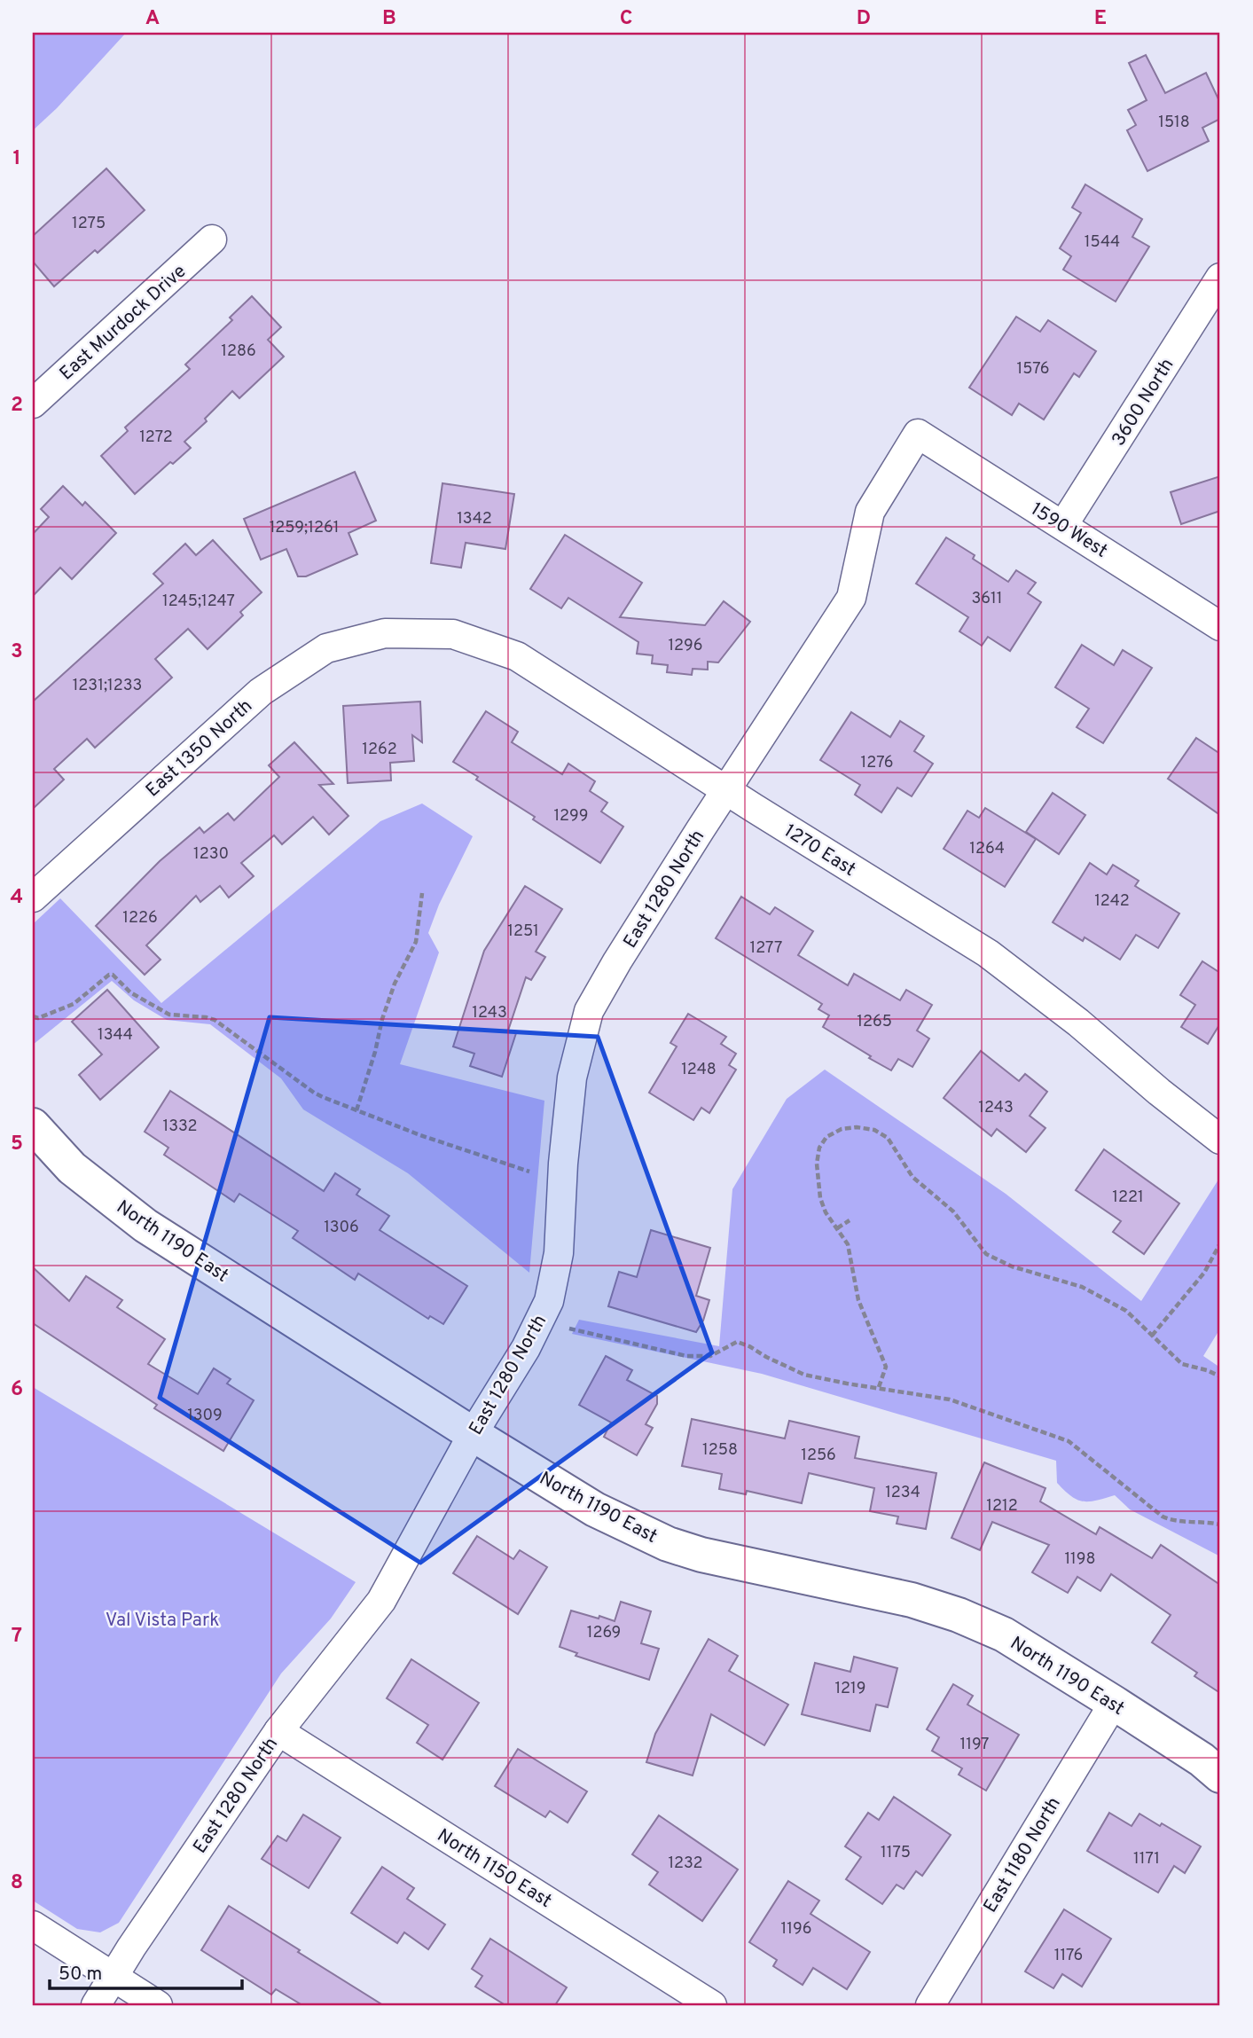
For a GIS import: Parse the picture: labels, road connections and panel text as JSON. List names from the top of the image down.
{
  "streets": {
    "street": [
      "East Murdock Drive",
      "3600 North",
      "1590 West",
      "East 1350 North",
      "1270 East",
      "East 1280 North",
      "North 1190 East",
      "East 1180 North",
      "North 1150 East"
    ]
  },
  "crossings": [
    ["3600 North", "1590 West"],
    ["1590 West", "East 1280 North"],
    ["East 1350 North", "1270 East"],
    ["1270 East", "East 1280 North"],
    ["East 1280 North", "North 1190 East"],
    ["East 1280 North", "North 1150 East"],
    ["North 1190 East", "East 1180 North"]
  ],
  "parks": ["Val Vista Park"],
  "house_numbers": [
    "1518",
    "1275",
    "1544",
    "1286",
    "1576",
    "1272",
    "1342",
    "1259;1261",
    "3611",
    "1245;1247",
    "1296",
    "1231;1233",
    "1262",
    "1276",
    "1299",
    "1264",
    "1230",
    "1242",
    "1226",
    "1251",
    "1277",
    "1243",
    "1265",
    "1344",
    "1248",
    "1243",
    "1332",
    "1221",
    "1306",
    "1309",
    "1258",
    "1256",
    "1234",
    "1212",
    "1198",
    "1269",
    "1219",
    "1197",
    "1175",
    "1171",
    "1232",
    "1196",
    "1176"
  ],
  "scale_bar": "50 m",
  "grid": {
    "columns": [
      "A",
      "B",
      "C",
      "D",
      "E"
    ],
    "rows": [
      "1",
      "2",
      "3",
      "4",
      "5",
      "6",
      "7",
      "8"
    ]
  }
}
